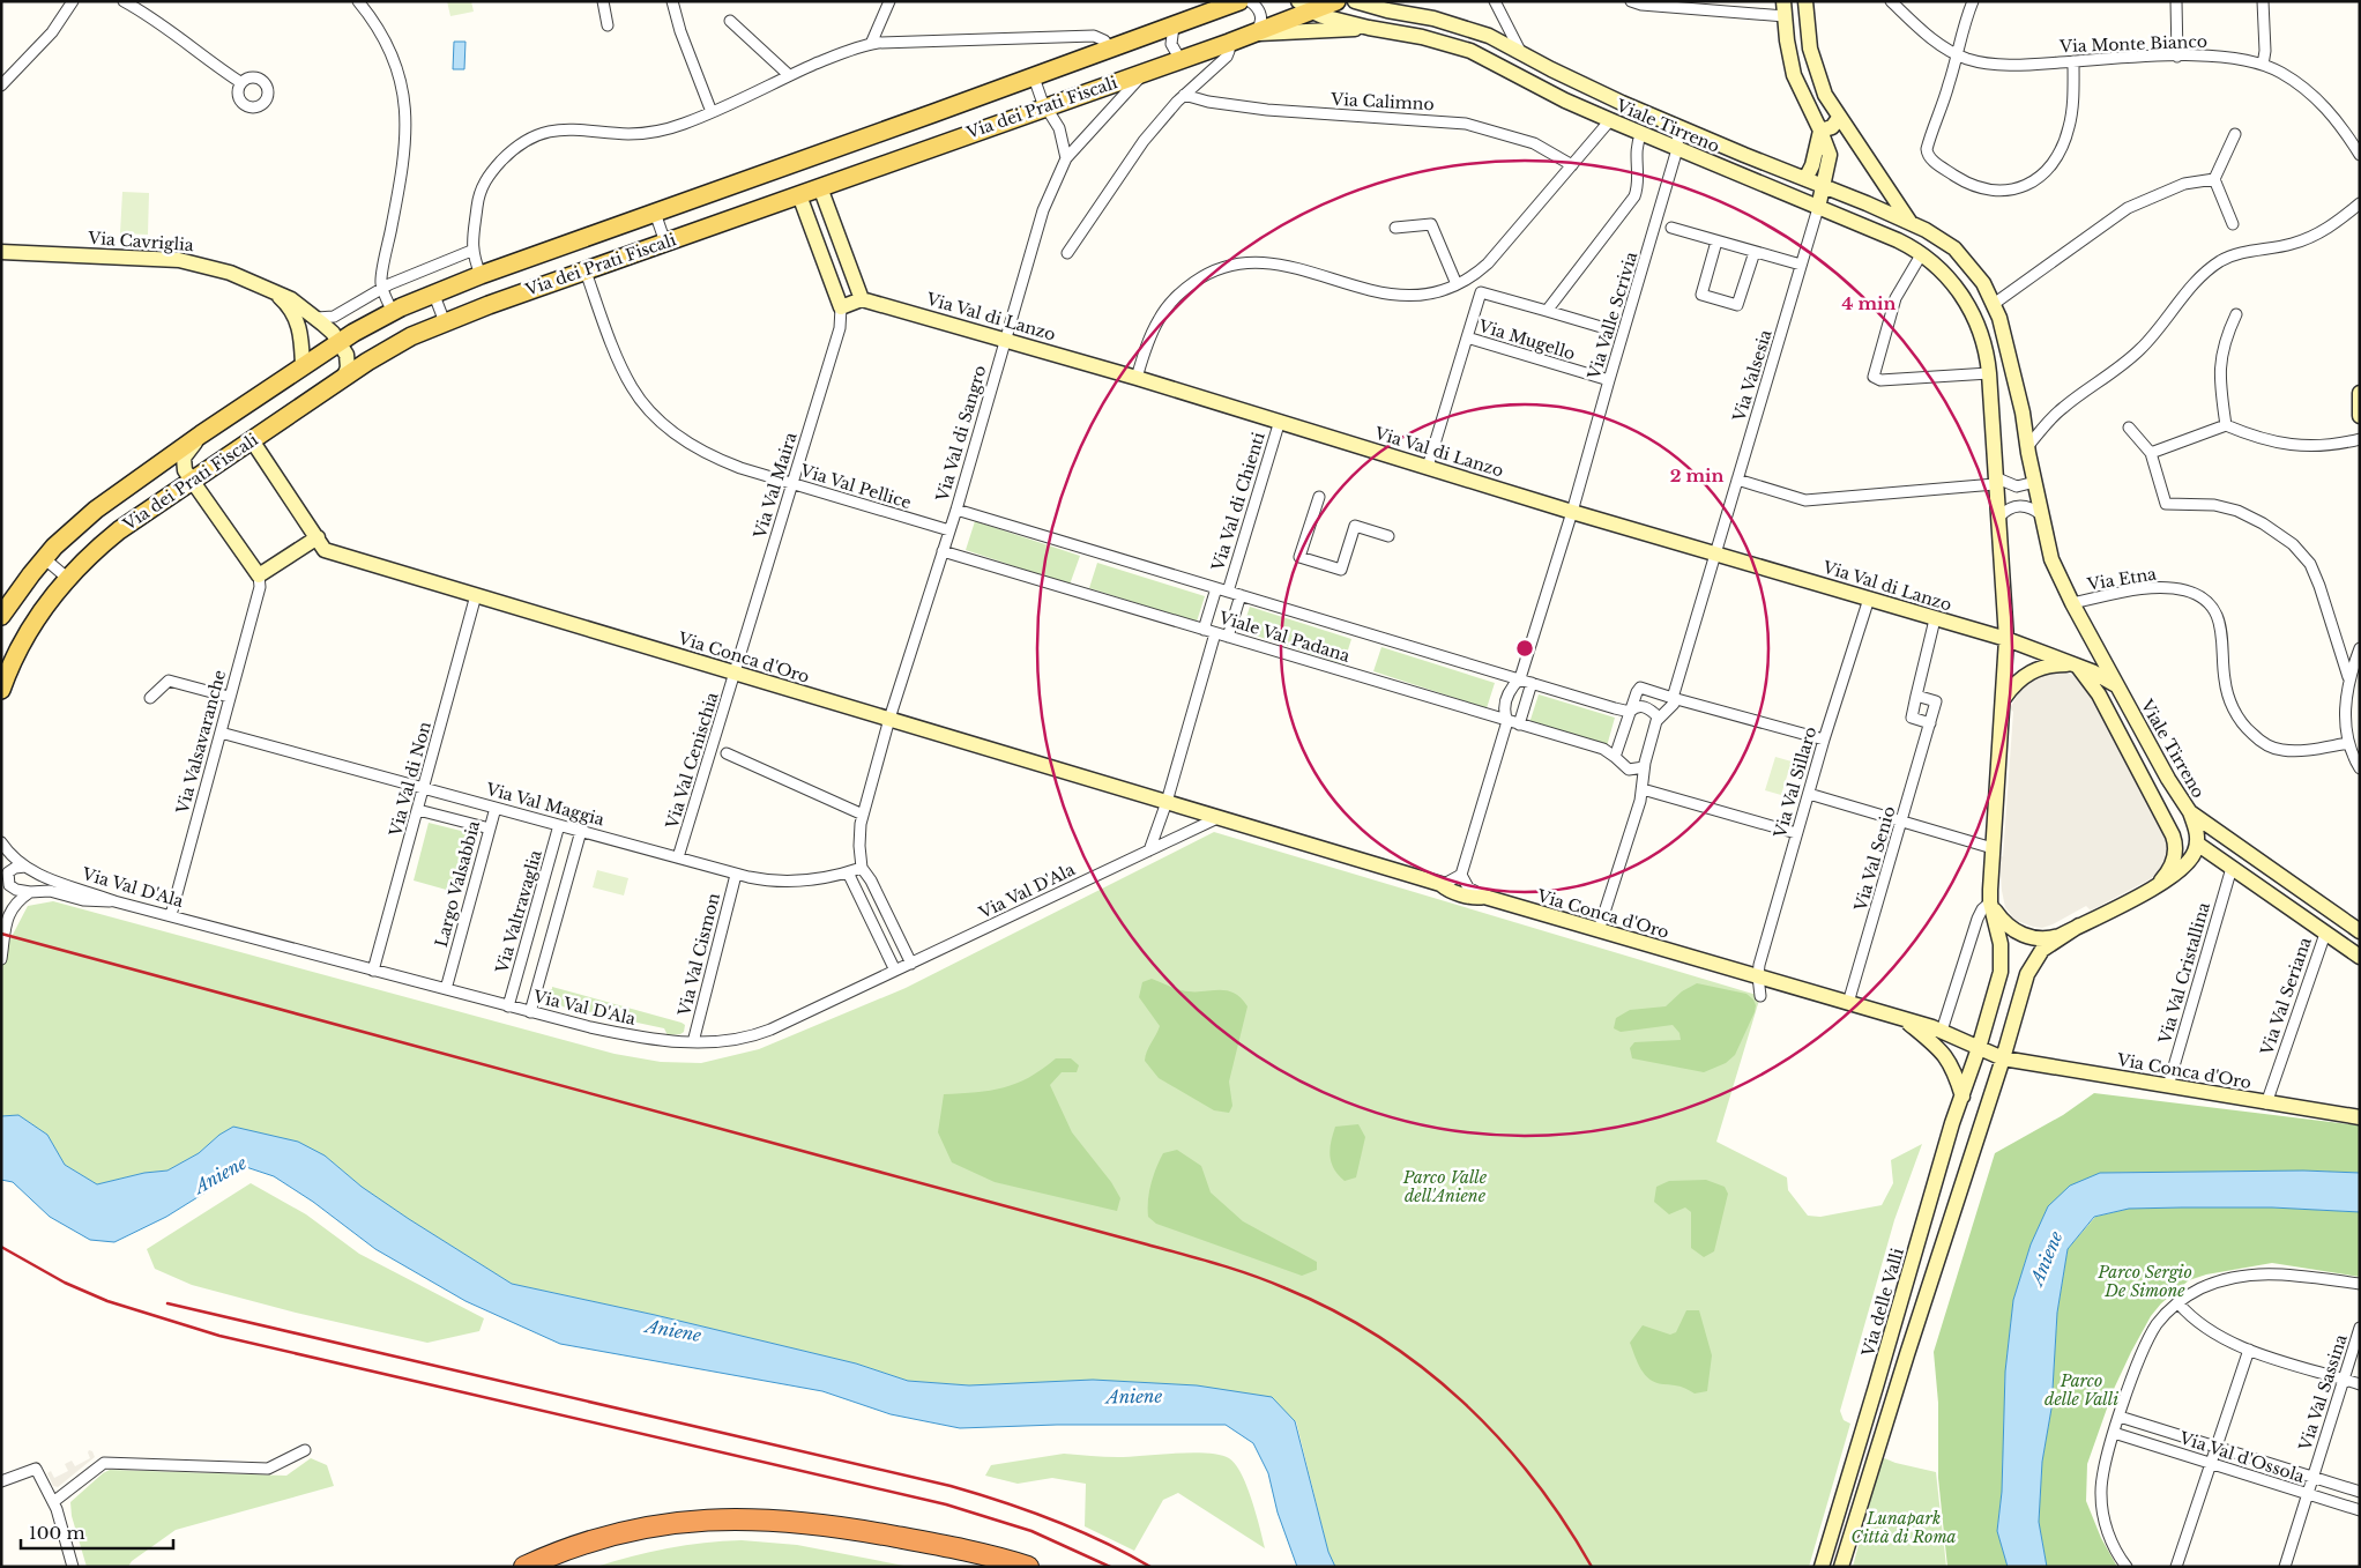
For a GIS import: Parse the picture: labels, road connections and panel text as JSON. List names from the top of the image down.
{
  "streets": {
    "main road": ["Via dei Prati Fiscali"],
    "street": [
      "Via Monte Bianco",
      "Via Calimno",
      "Viale Tirreno",
      "Via Cavriglia",
      "Via Valle Scrivia",
      "Via Val di Lanzo",
      "Via Mugello",
      "Via Valsesia",
      "Via Val di Sangro",
      "Via Val Maira",
      "Via Val Pellice",
      "Via Val di Chienti",
      "Via Etna",
      "Viale Val Padana",
      "Via Conca d'Oro",
      "Via Valsavaranche",
      "Via Val Cenischia",
      "Via Val di Non",
      "Via Val Sillaro",
      "Via Val Maggia",
      "Via Val Senio",
      "Largo Valsabbia",
      "Via Val D'Ala",
      "Via Valtravaglia",
      "Via Val Cismon",
      "Via Val Cristallina",
      "Via Val Seriana",
      "Via delle Valli",
      "Via Val Sassina",
      "Via Val d'Ossola"
    ]
  },
  "crossings": [
    ["Via dei Prati Fiscali", "Via Cavriglia"],
    ["Via dei Prati Fiscali", "Via Val di Sangro"],
    ["Via dei Prati Fiscali", "Via Val Maira"],
    ["Via dei Prati Fiscali", "Via Val Pellice"],
    ["Via dei Prati Fiscali", "Via Conca d'Oro"],
    ["Viale Tirreno", "Via Valle Scrivia"],
    ["Viale Tirreno", "Via Val di Lanzo"],
    ["Viale Tirreno", "Via Valsesia"],
    ["Viale Tirreno", "Via Etna"],
    ["Via Valle Scrivia", "Via Val di Lanzo"],
    ["Via Valle Scrivia", "Via Mugello"],
    ["Via Valle Scrivia", "Viale Val Padana"],
    ["Via Val di Lanzo", "Via Mugello"],
    ["Via Val di Lanzo", "Via Valsesia"],
    ["Via Val di Lanzo", "Via Val di Sangro"],
    ["Via Val di Lanzo", "Via Val di Chienti"],
    ["Via Val di Lanzo", "Via Val Sillaro"],
    ["Via Valsesia", "Viale Val Padana"],
    ["Via Val di Sangro", "Via Val Pellice"],
    ["Via Val di Sangro", "Viale Val Padana"],
    ["Via Val di Sangro", "Via Conca d'Oro"],
    ["Via Val di Sangro", "Via Val Maggia"],
    ["Via Val Maira", "Via Val Pellice"],
    ["Via Val Maira", "Via Conca d'Oro"],
    ["Via Val Maira", "Via Val Cenischia"],
    ["Via Val di Chienti", "Viale Val Padana"],
    ["Via Conca d'Oro", "Via Val Cenischia"],
    ["Via Conca d'Oro", "Via Val di Non"],
    ["Via Conca d'Oro", "Via Val Sillaro"],
    ["Via Conca d'Oro", "Via Val Senio"],
    ["Via Conca d'Oro", "Via Val D'Ala"],
    ["Via Conca d'Oro", "Via Val Cristallina"],
    ["Via Conca d'Oro", "Via Val Seriana"],
    ["Via Conca d'Oro", "Via delle Valli"],
    ["Via Valsavaranche", "Via Val Maggia"],
    ["Via Valsavaranche", "Via Val D'Ala"],
    ["Via Val Cenischia", "Via Val Maggia"],
    ["Via Val di Non", "Via Val Maggia"],
    ["Via Val di Non", "Via Val D'Ala"],
    ["Via Val Maggia", "Largo Valsabbia"],
    ["Via Val Maggia", "Via Valtravaglia"],
    ["Via Val Maggia", "Via Val Cismon"],
    ["Largo Valsabbia", "Via Val D'Ala"],
    ["Via Val D'Ala", "Via Valtravaglia"],
    ["Via Val D'Ala", "Via Val Cismon"],
    ["Via Val Sassina", "Via Val d'Ossola"]
  ],
  "water": ["Aniene"],
  "parks": [
    "Parco Valle dell'Aniene",
    "Parco Sergio De Simone",
    "Parco delle Valli",
    "Lunapark Città di Roma"
  ],
  "scale_bar": "100 m",
  "rings": ["4 min", "2 min"]
}
